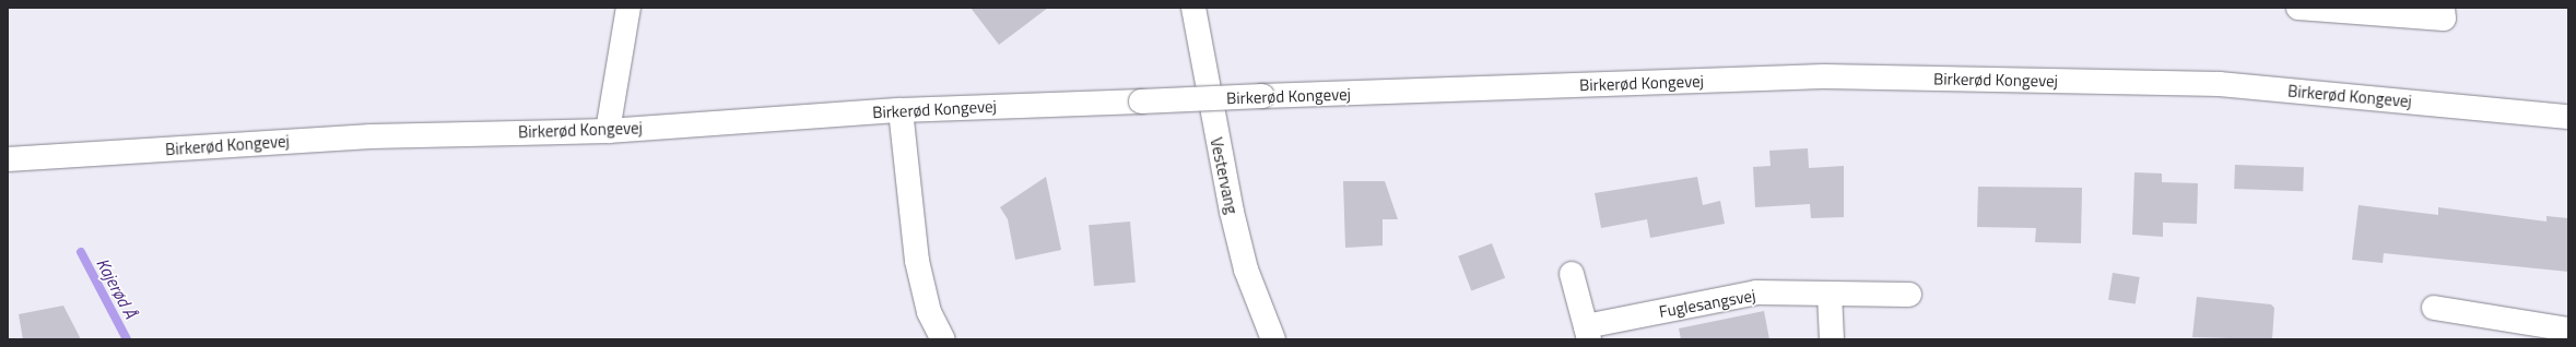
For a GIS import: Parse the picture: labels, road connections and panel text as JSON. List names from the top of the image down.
{
  "streets": {
    "main road": ["Birkerød Kongevej", "Vestervang", "Fuglesangsvej"]
  },
  "water": ["Kajerød Å"]
}
